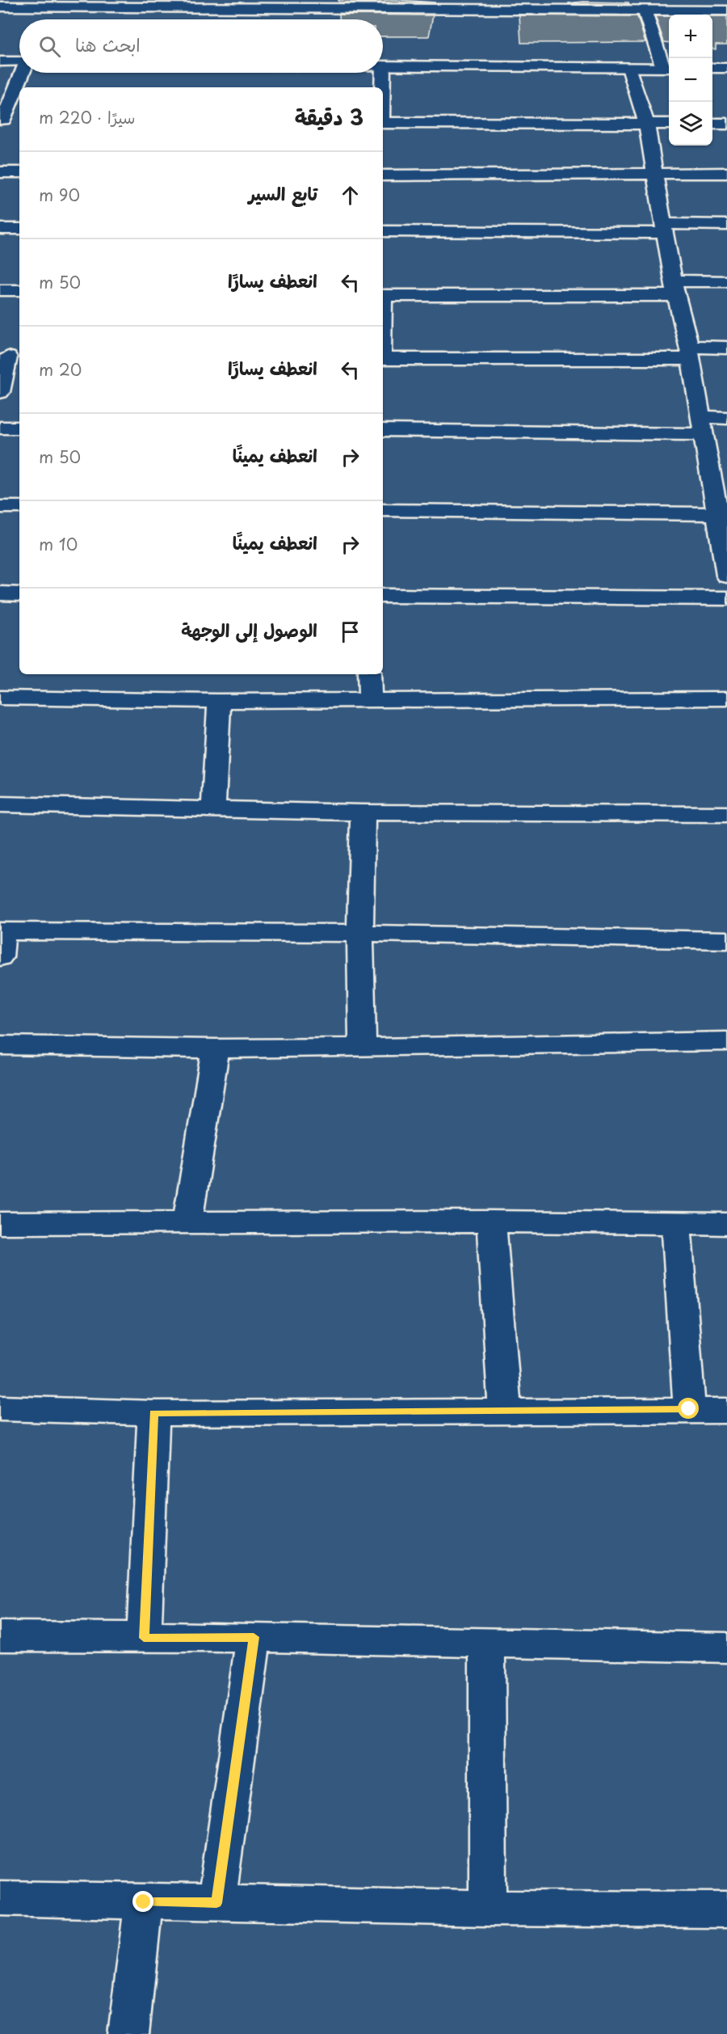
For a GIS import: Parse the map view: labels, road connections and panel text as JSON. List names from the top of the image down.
{
  "page": {
    "map_buttons": ["+", "−"],
    "search": "ابحث هنا",
    "heading": ["3 دقيقة", "سيرًا · 220 m"],
    "list": [
      ["تابع السير", "90 m"],
      ["انعطف يسارًا", "50 m"],
      ["انعطف يسارًا", "20 m"],
      ["انعطف يمينًا", "50 m"],
      ["انعطف يمينًا", "10 m"],
      "الوصول إلى الوجهة"
    ]
  }
}
